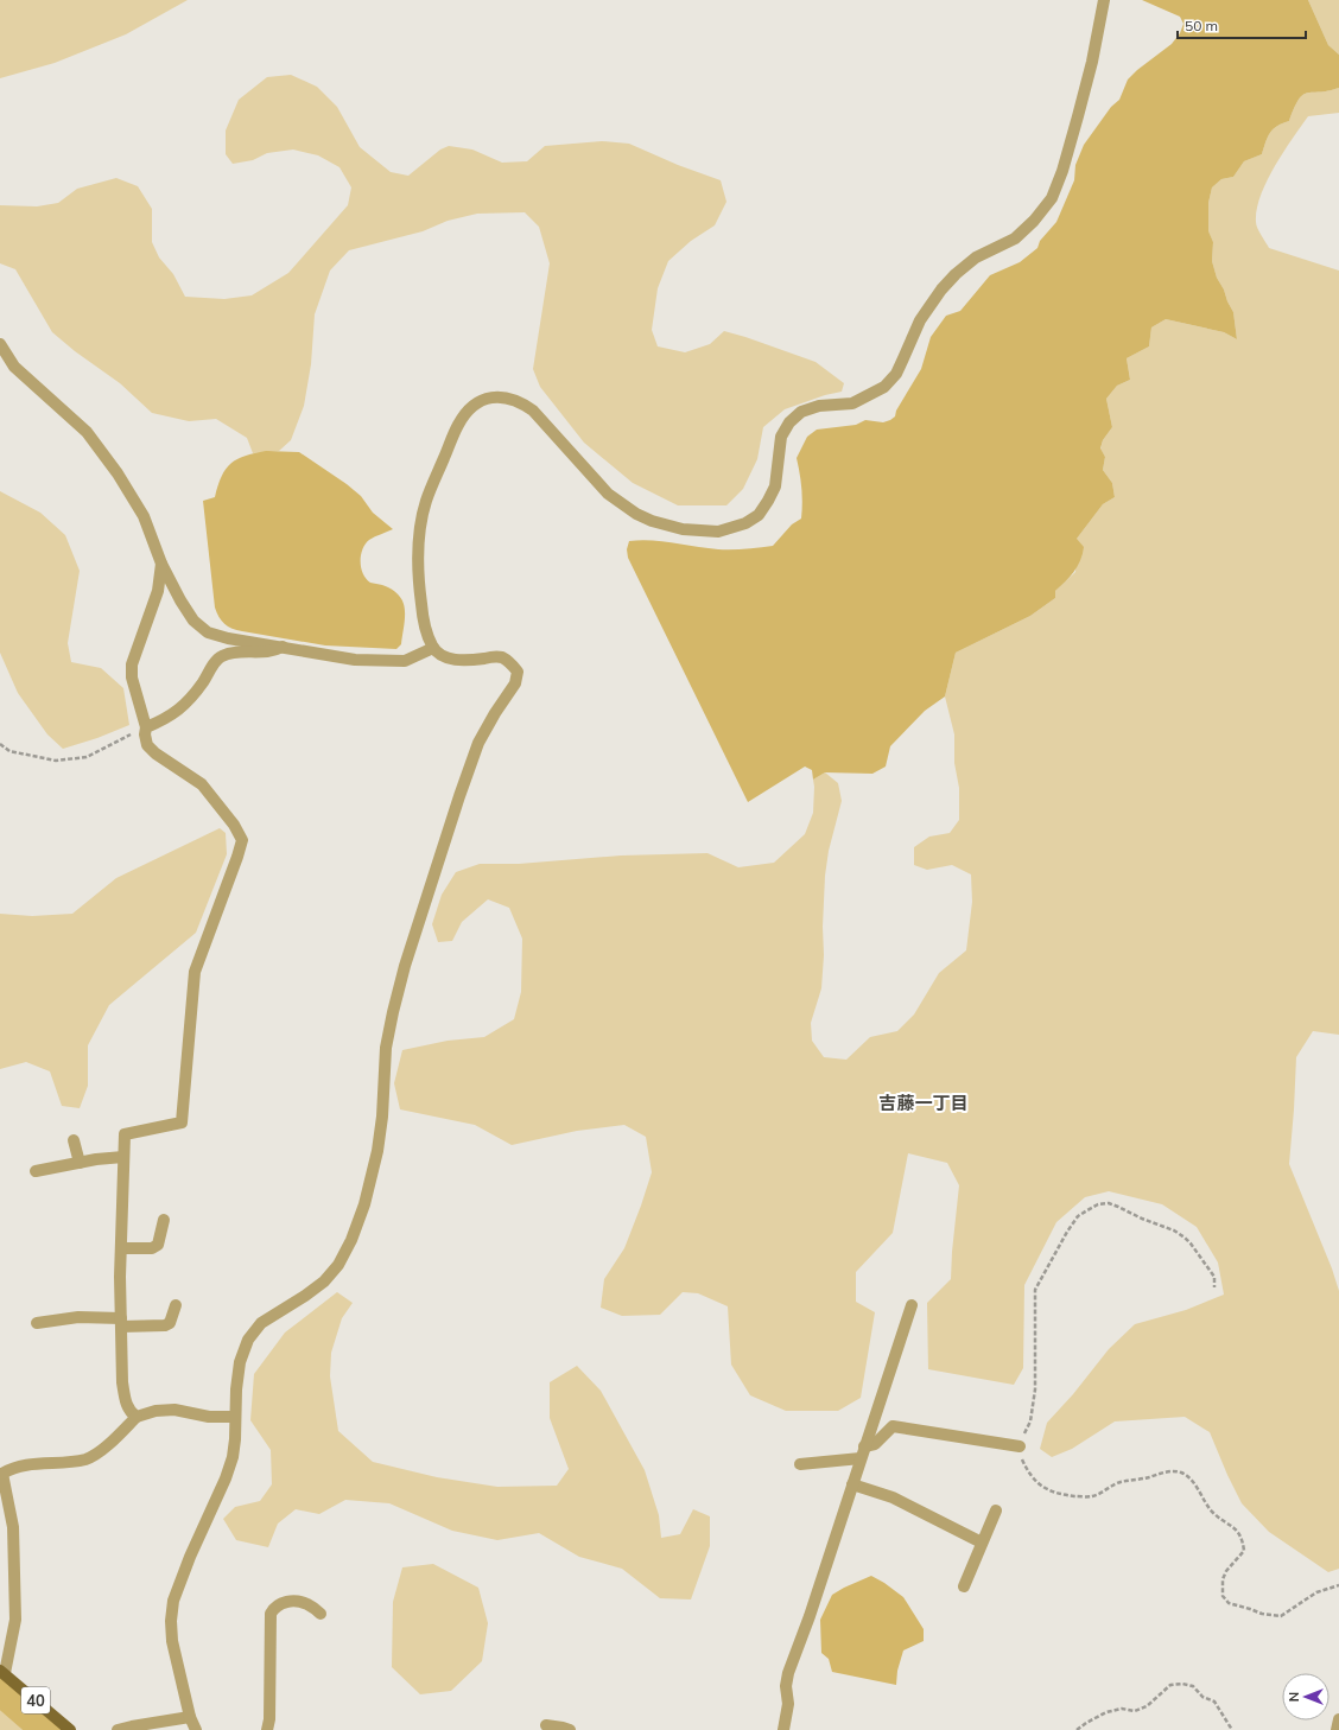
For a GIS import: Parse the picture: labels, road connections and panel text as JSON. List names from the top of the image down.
{
  "streets": {
    "main road": ["40"]
  },
  "districts": ["吉藤一丁目"],
  "scale_bar": "50 m",
  "north": "left"
}
